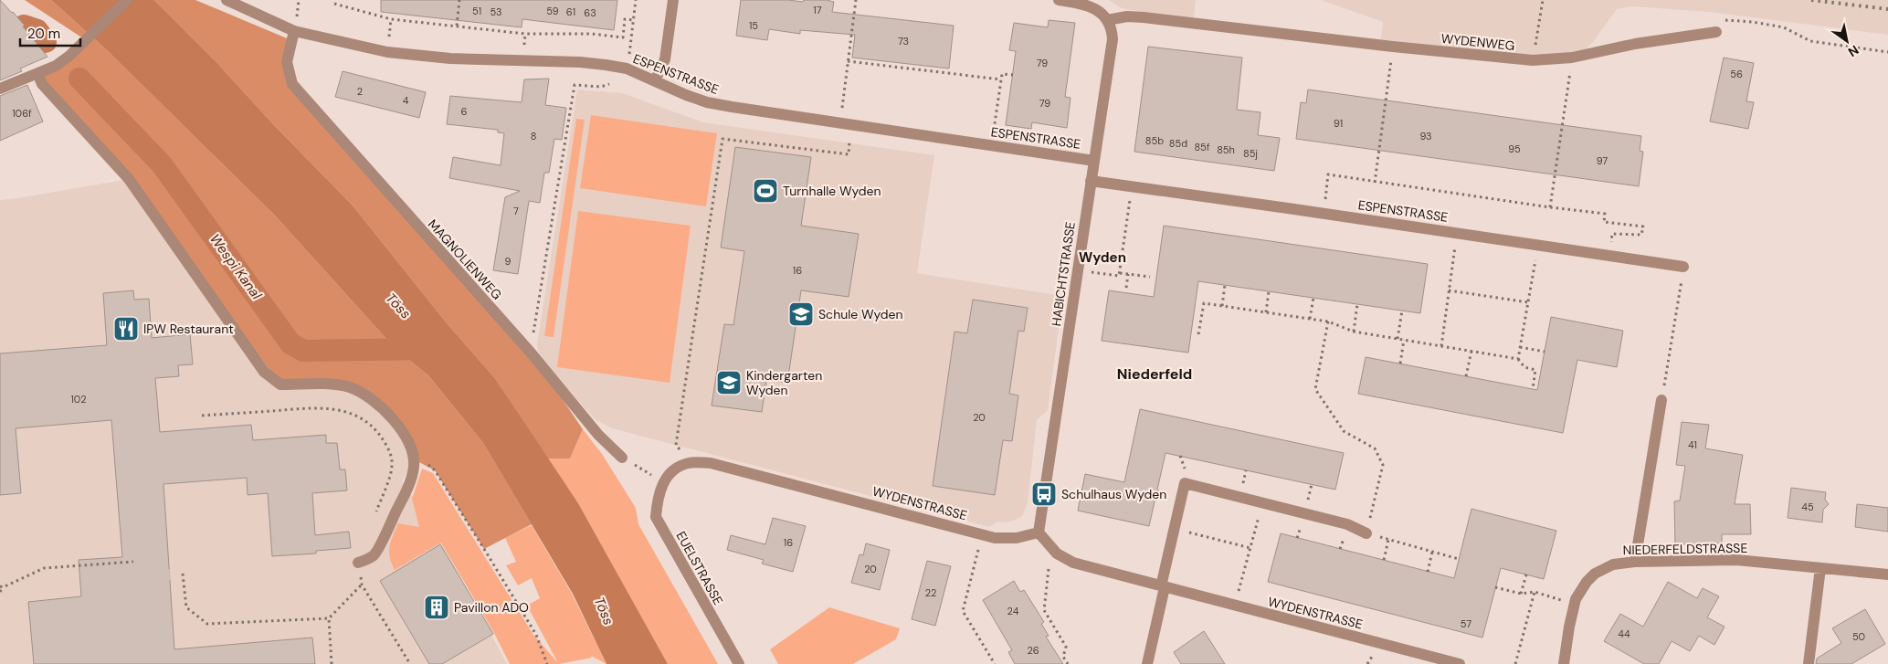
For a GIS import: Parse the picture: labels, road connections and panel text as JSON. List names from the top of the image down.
{
  "streets": {
    "street": [
      "WYDENWEG",
      "ESPENSTRASSE",
      "MAGNOLIENWEG",
      "HABICHTSTRASSE",
      "WYDENSTRASSE",
      "NIEDERFELDSTRASSE",
      "EUELSTRASSE"
    ]
  },
  "crossings": [
    ["WYDENWEG", "HABICHTSTRASSE"],
    ["ESPENSTRASSE", "MAGNOLIENWEG"],
    ["ESPENSTRASSE", "HABICHTSTRASSE"],
    ["HABICHTSTRASSE", "WYDENSTRASSE"]
  ],
  "districts": ["Wyden", "Niederfeld"],
  "water": ["Wespi Kanal", "Töss"],
  "places": {
    "sports": ["Turnhalle Wyden"],
    "school or university": ["Schule Wyden", "Kindergarten Wyden"],
    "restaurant": ["IPW Restaurant"],
    "bus stop": ["Schulhaus Wyden"],
    "building": ["Pavillon ADO"]
  },
  "house_numbers": [
    "17",
    "51",
    "59",
    "53",
    "61",
    "63",
    "15",
    "73",
    "79",
    "56",
    "2",
    "4",
    "79",
    "6",
    "106f",
    "91",
    "8",
    "93",
    "85b",
    "85d",
    "85f",
    "95",
    "85h",
    "85j",
    "97",
    "7",
    "9",
    "16",
    "102",
    "20",
    "41",
    "45",
    "16",
    "20",
    "22",
    "24",
    "57",
    "44",
    "50",
    "26"
  ],
  "scale_bar": "20 m",
  "north": "bottom right"
}
